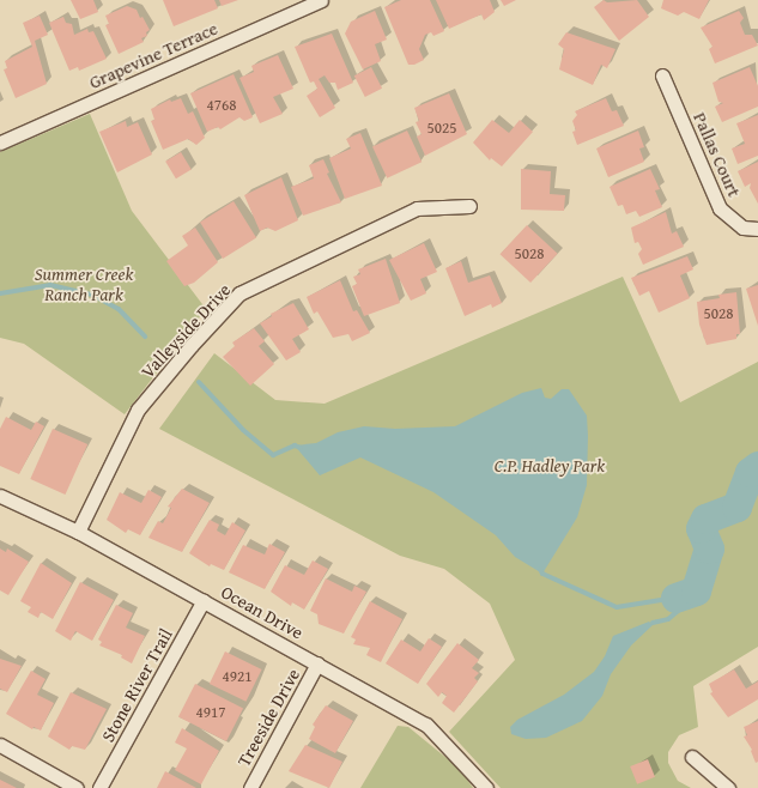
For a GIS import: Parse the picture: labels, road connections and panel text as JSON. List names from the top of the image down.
{
  "streets": {
    "street": [
      "Grapevine Terrace",
      "Pallas Court",
      "Valleyside Drive",
      "Ocean Drive",
      "Stone River Trail",
      "Treeside Drive"
    ]
  },
  "crossings": [
    ["Valleyside Drive", "Ocean Drive"],
    ["Ocean Drive", "Stone River Trail"],
    ["Ocean Drive", "Treeside Drive"]
  ],
  "parks": ["Summer Creek Ranch Park", "C.P. Hadley Park"],
  "house_numbers": [
    "4768",
    "5025",
    "5028",
    "5028",
    "4921",
    "4917"
  ]
}
